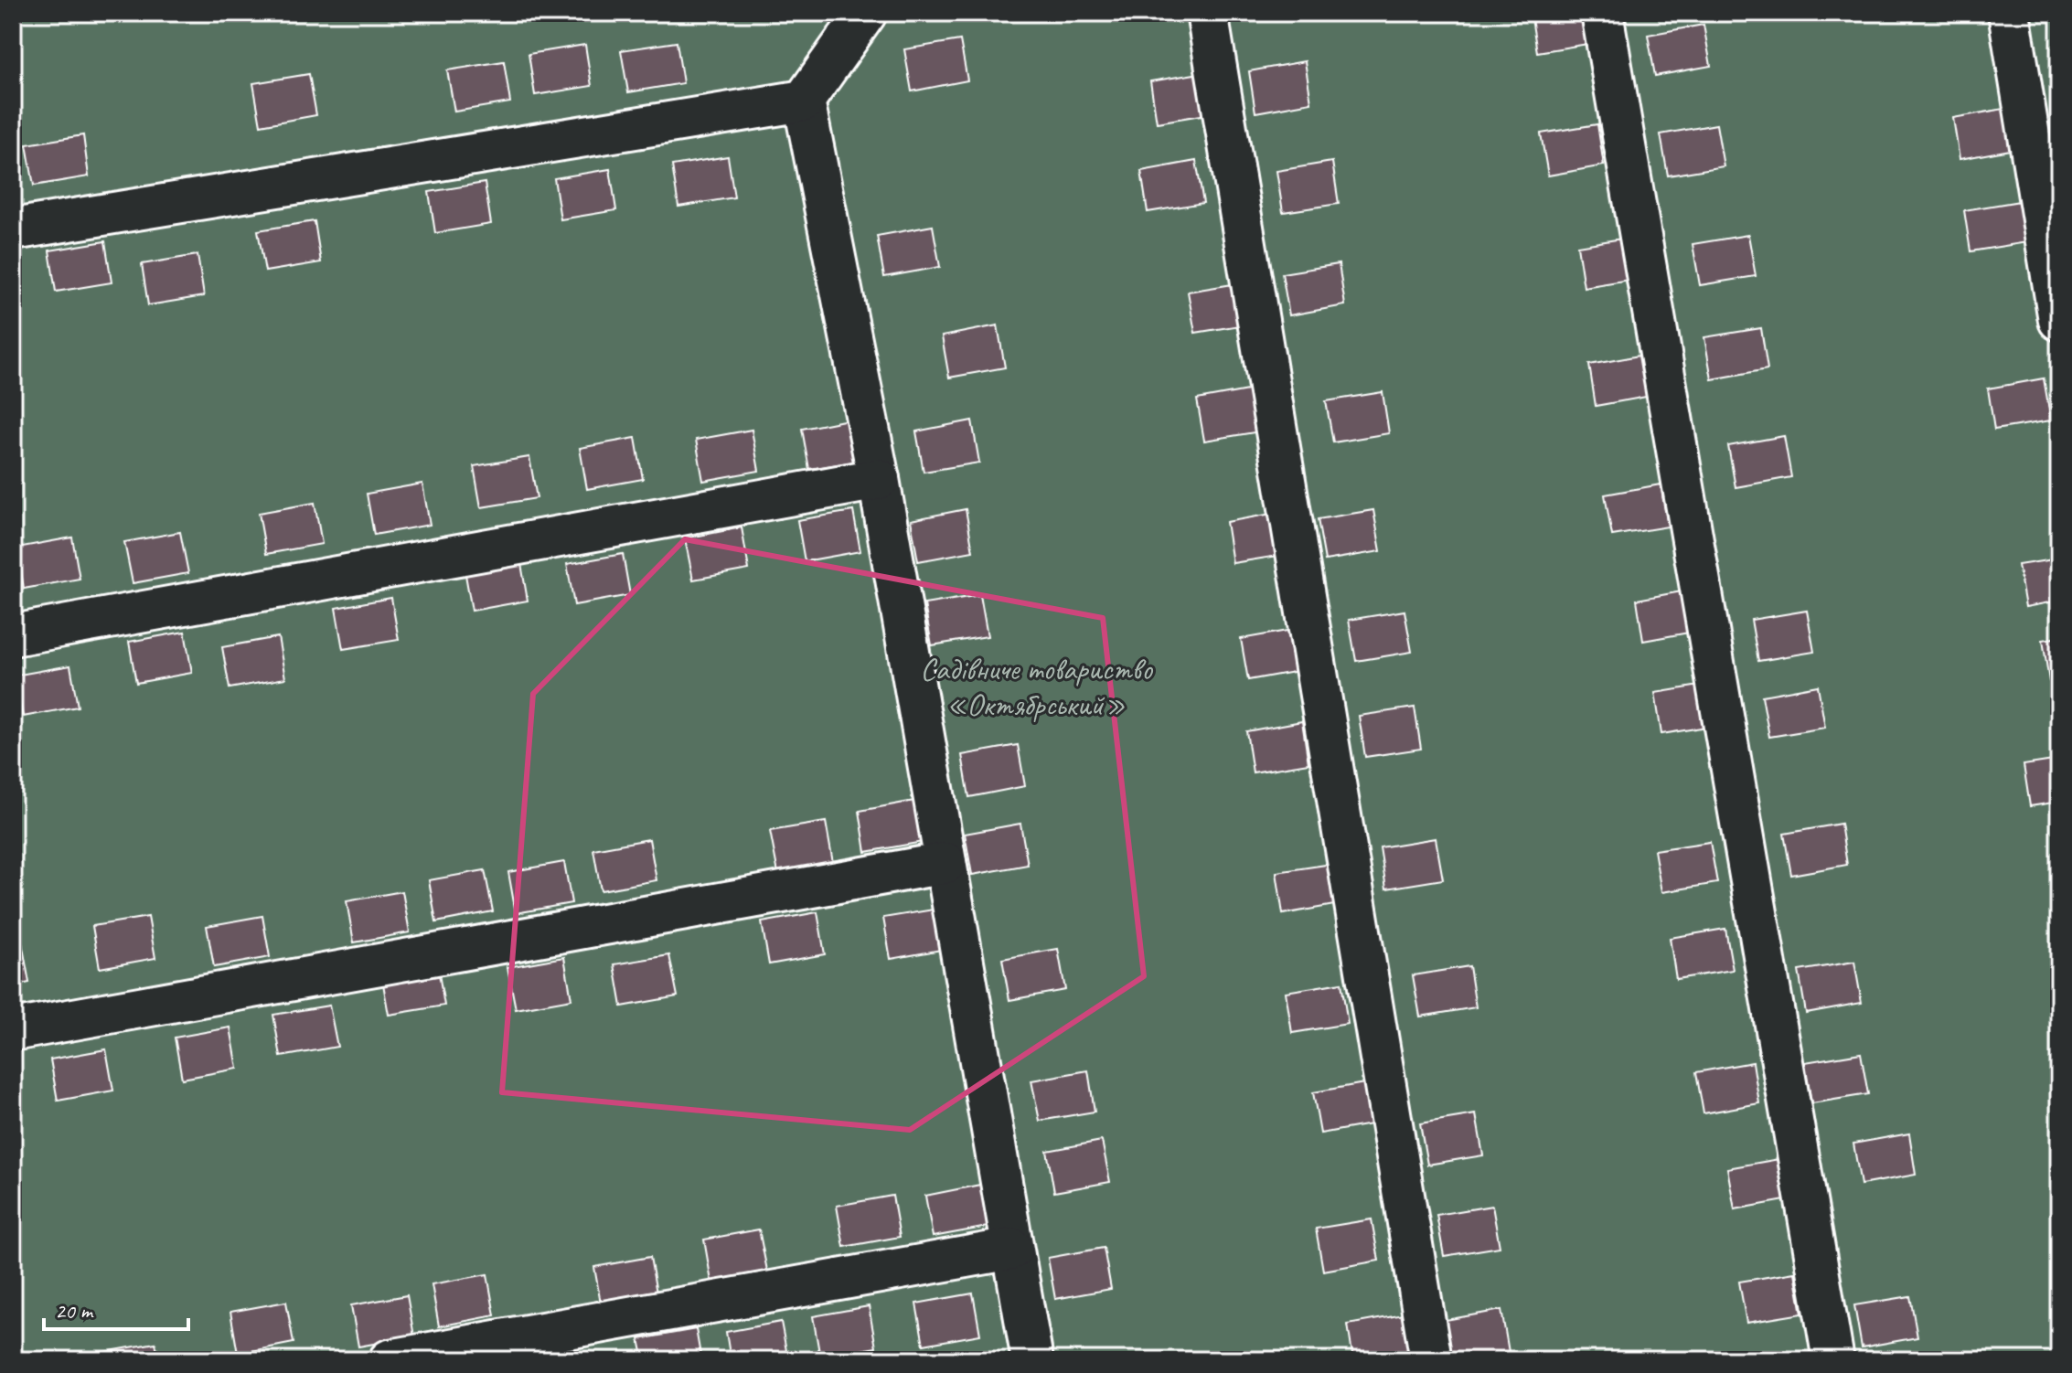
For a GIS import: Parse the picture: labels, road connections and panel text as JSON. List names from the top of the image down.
{
  "parks": ["Садівниче товариство «Октябрський»"],
  "scale_bar": "20 m"
}
